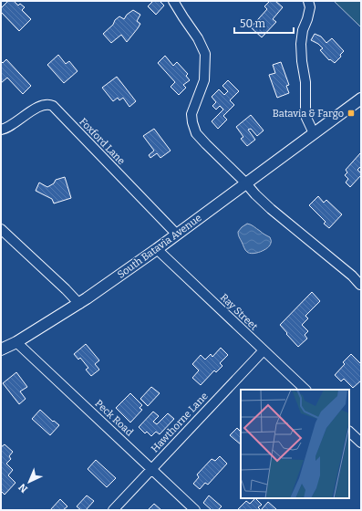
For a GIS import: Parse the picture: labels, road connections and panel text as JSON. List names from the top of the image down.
{
  "streets": {
    "main road": ["South Batavia Avenue"],
    "street": [
      "Foxford Lane",
      "Ray Street",
      "Peck Road",
      "Hawthorne Lane"
    ]
  },
  "crossings": [
    ["Foxford Lane", "South Batavia Avenue"],
    ["South Batavia Avenue", "Ray Street"],
    ["South Batavia Avenue", "Peck Road"],
    ["Ray Street", "Hawthorne Lane"],
    ["Peck Road", "Hawthorne Lane"]
  ],
  "places": {
    "transit": ["Batavia & Fargo"]
  },
  "scale_bar": "50 m",
  "north": "bottom left"
}
